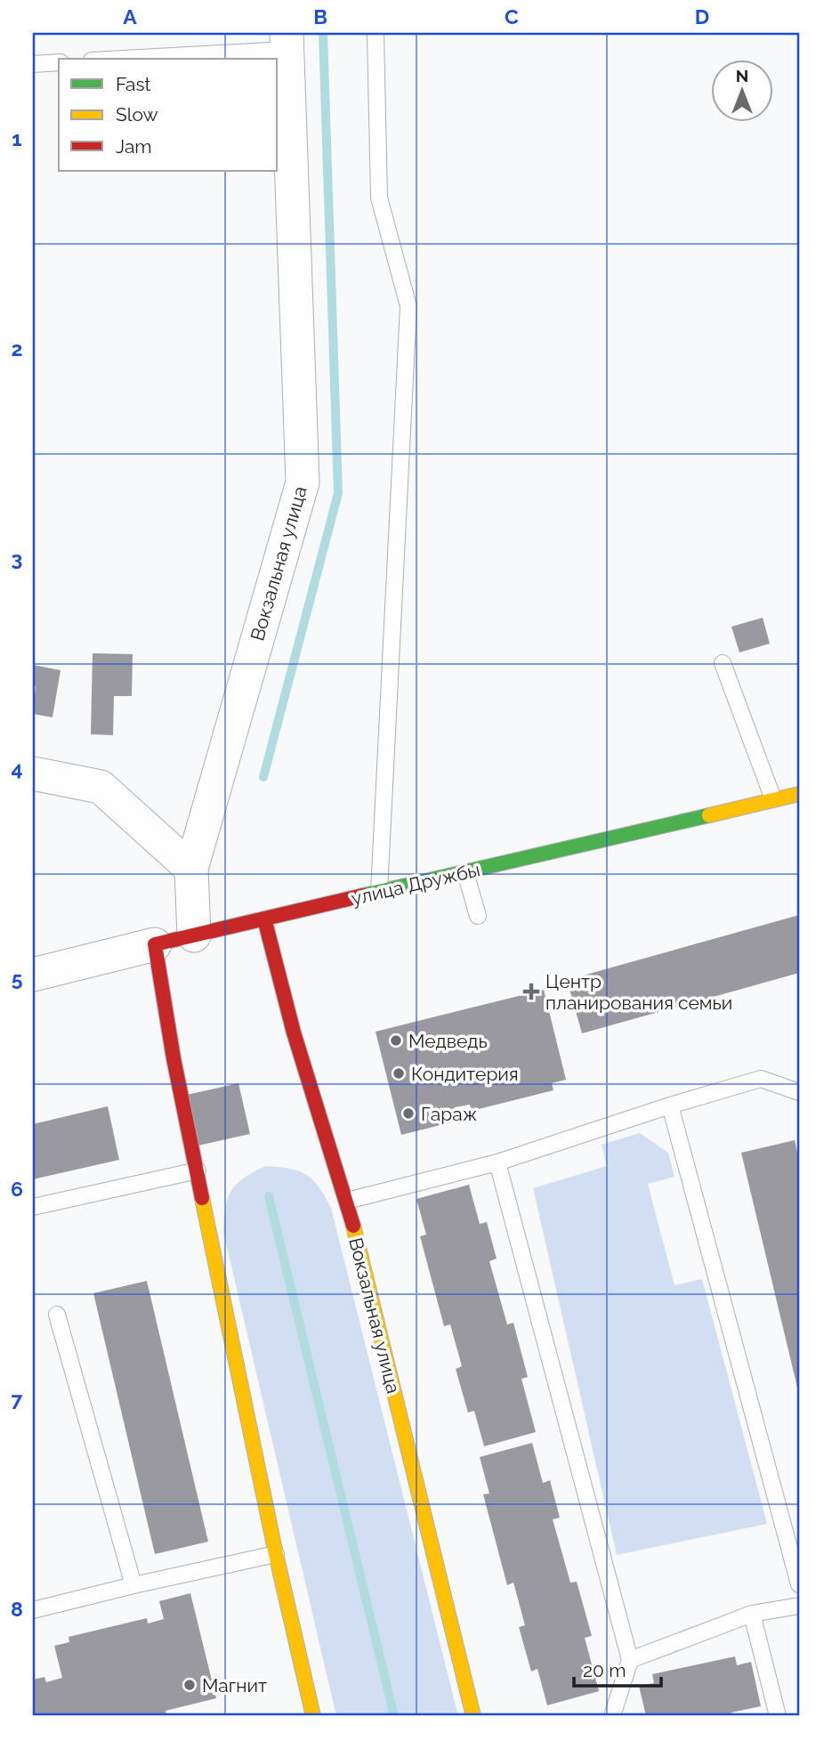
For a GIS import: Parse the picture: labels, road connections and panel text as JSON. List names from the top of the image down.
{
  "streets": {
    "street": ["Вокзальная улица", "улица Дружбы"]
  },
  "crossings": [
    ["Вокзальная улица", "улица Дружбы"]
  ],
  "places": {
    "health": ["Центр планирования семьи"],
    "other": [
      "Медведь",
      "Кондитерия",
      "Гараж",
      "Магнит"
    ]
  },
  "legend": ["Fast", "Slow", "Jam"],
  "scale_bar": "20 m",
  "north": "top",
  "grid": {
    "columns": [
      "A",
      "B",
      "C",
      "D"
    ],
    "rows": [
      "1",
      "2",
      "3",
      "4",
      "5",
      "6",
      "7",
      "8"
    ]
  }
}
